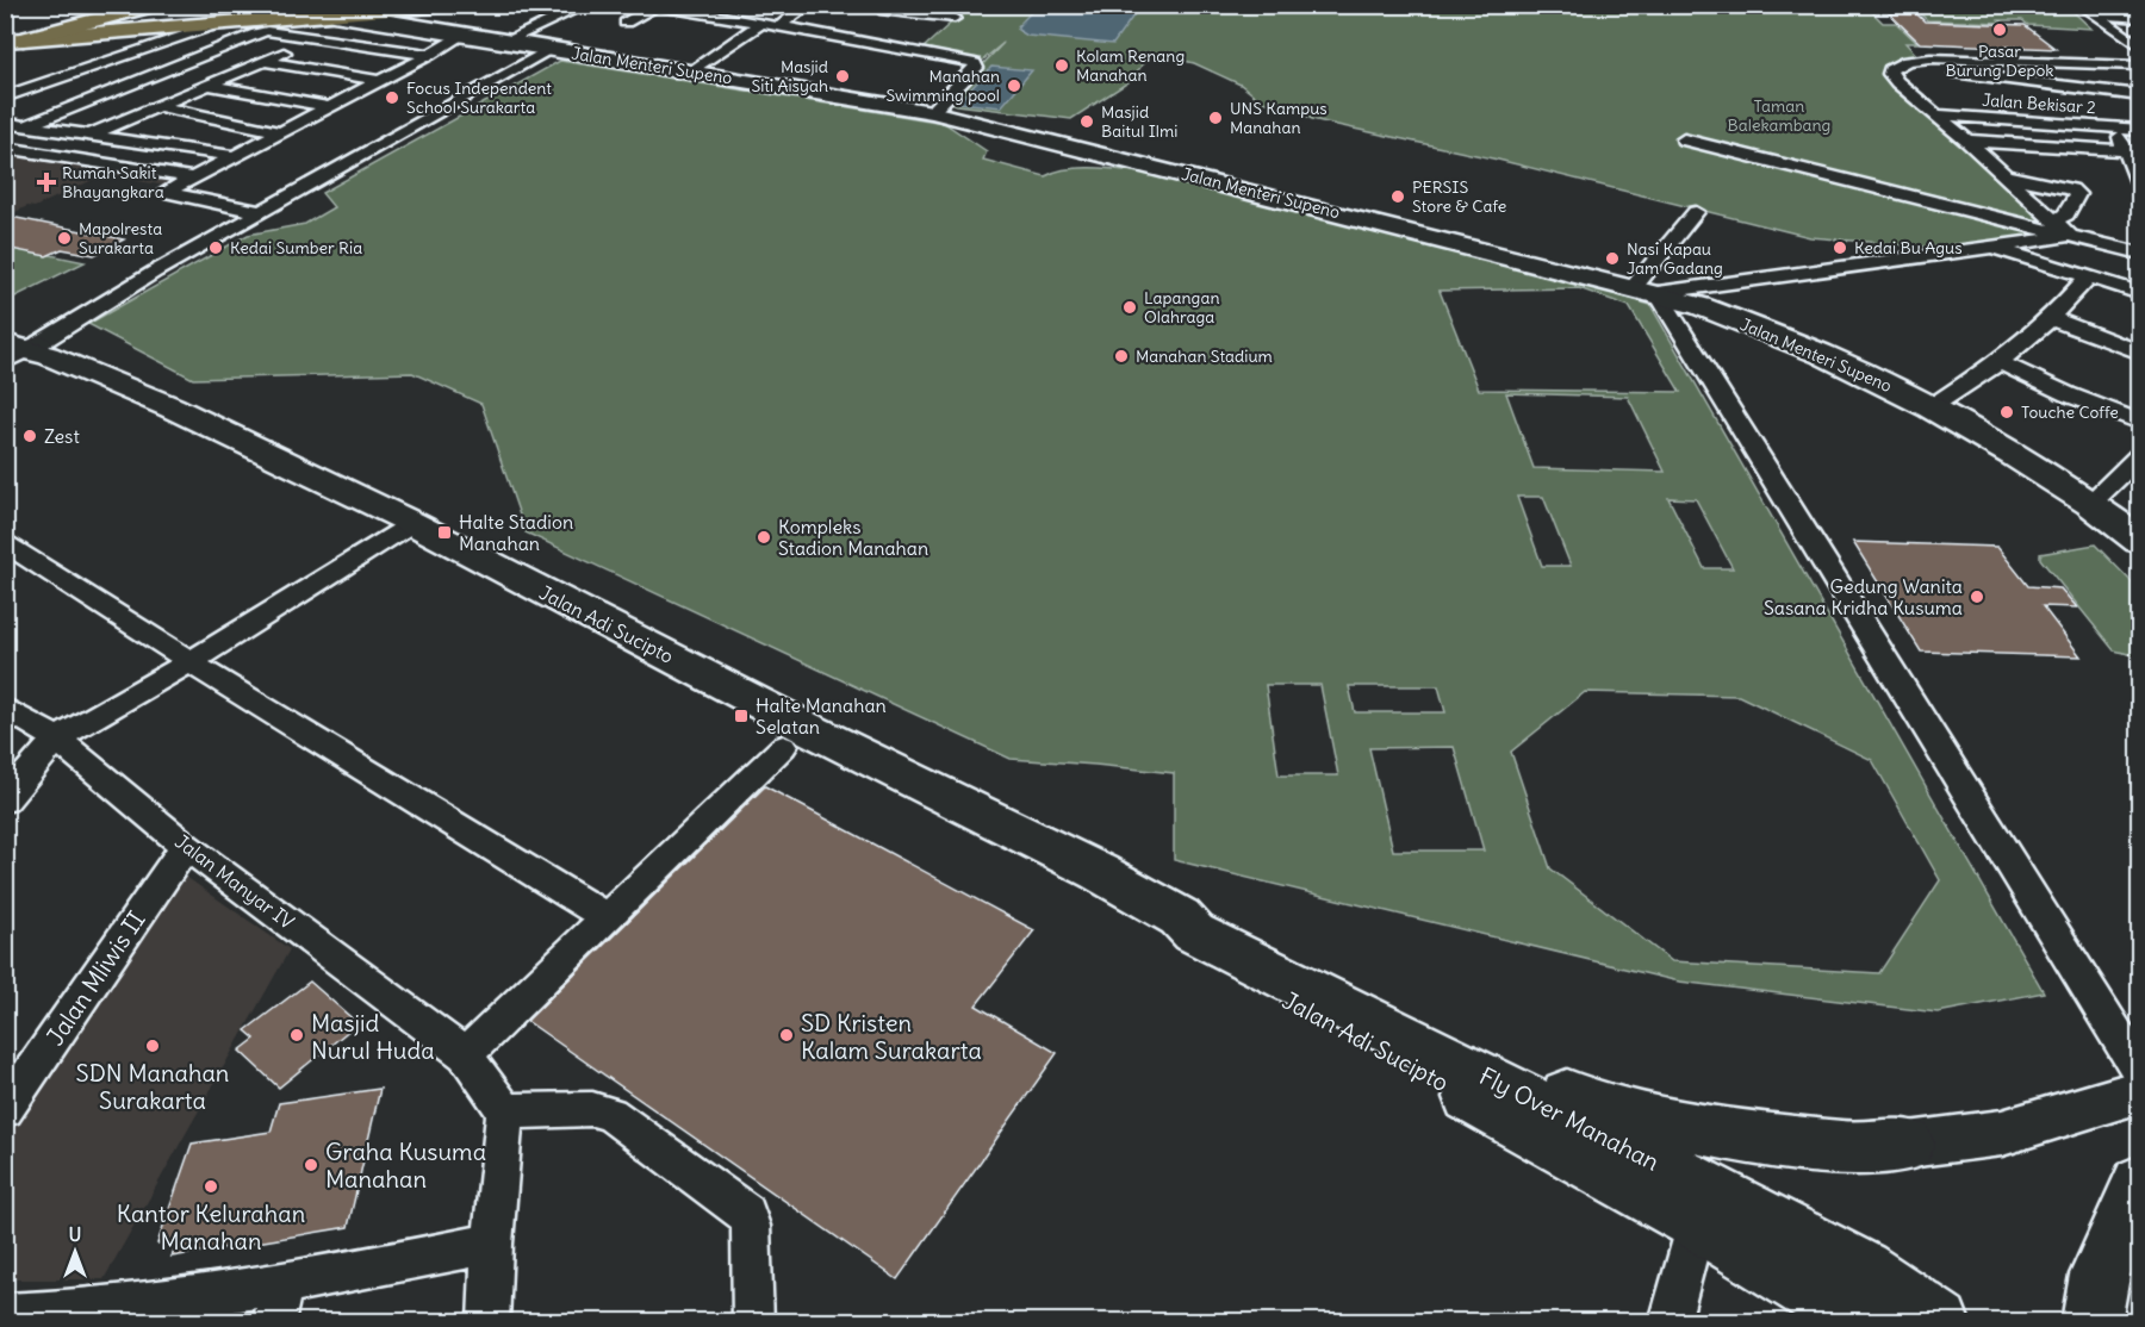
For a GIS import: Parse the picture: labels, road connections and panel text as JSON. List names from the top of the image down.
{
  "streets": {
    "main road": ["Jalan Menteri Supeno", "Jalan Adi Sucipto", "Fly Over Manahan"],
    "street": ["Jalan Bekisar 2", "Jalan Manyar IV", "Jalan Mliwis II"]
  },
  "crossings": [
    ["Jalan Adi Sucipto", "Fly Over Manahan"],
    ["Jalan Manyar IV", "Jalan Mliwis II"]
  ],
  "parks": ["Taman Balekambang"],
  "places": {
    "other": [
      "Pasar Burung Depok",
      "Kolam Renang Manahan",
      "Masjid Siti Aisyah",
      "Manahan Swimming pool",
      "Focus Independent School Surakarta",
      "UNS Kampus Manahan",
      "Masjid Baitul Ilmi",
      "PERSIS Store & Cafe",
      "Mapolresta Surakarta",
      "Kedai Sumber Ria",
      "Kedai Bu Agus",
      "Nasi Kapau Jam Gadang",
      "Lapangan Olahraga",
      "Manahan Stadium",
      "Touche Coffe",
      "Zest",
      "Kompleks Stadion Manahan",
      "Gedung Wanita Sasana Kridha Kusuma",
      "Masjid Nurul Huda",
      "SD Kristen Kalam Surakarta",
      "SDN Manahan Surakarta",
      "Graha Kusuma Manahan",
      "Kantor Kelurahan Manahan"
    ],
    "health": ["Rumah Sakit Bhayangkara"],
    "transit": ["Halte Stadion Manahan", "Halte Manahan Selatan"]
  },
  "north": "top"
}
